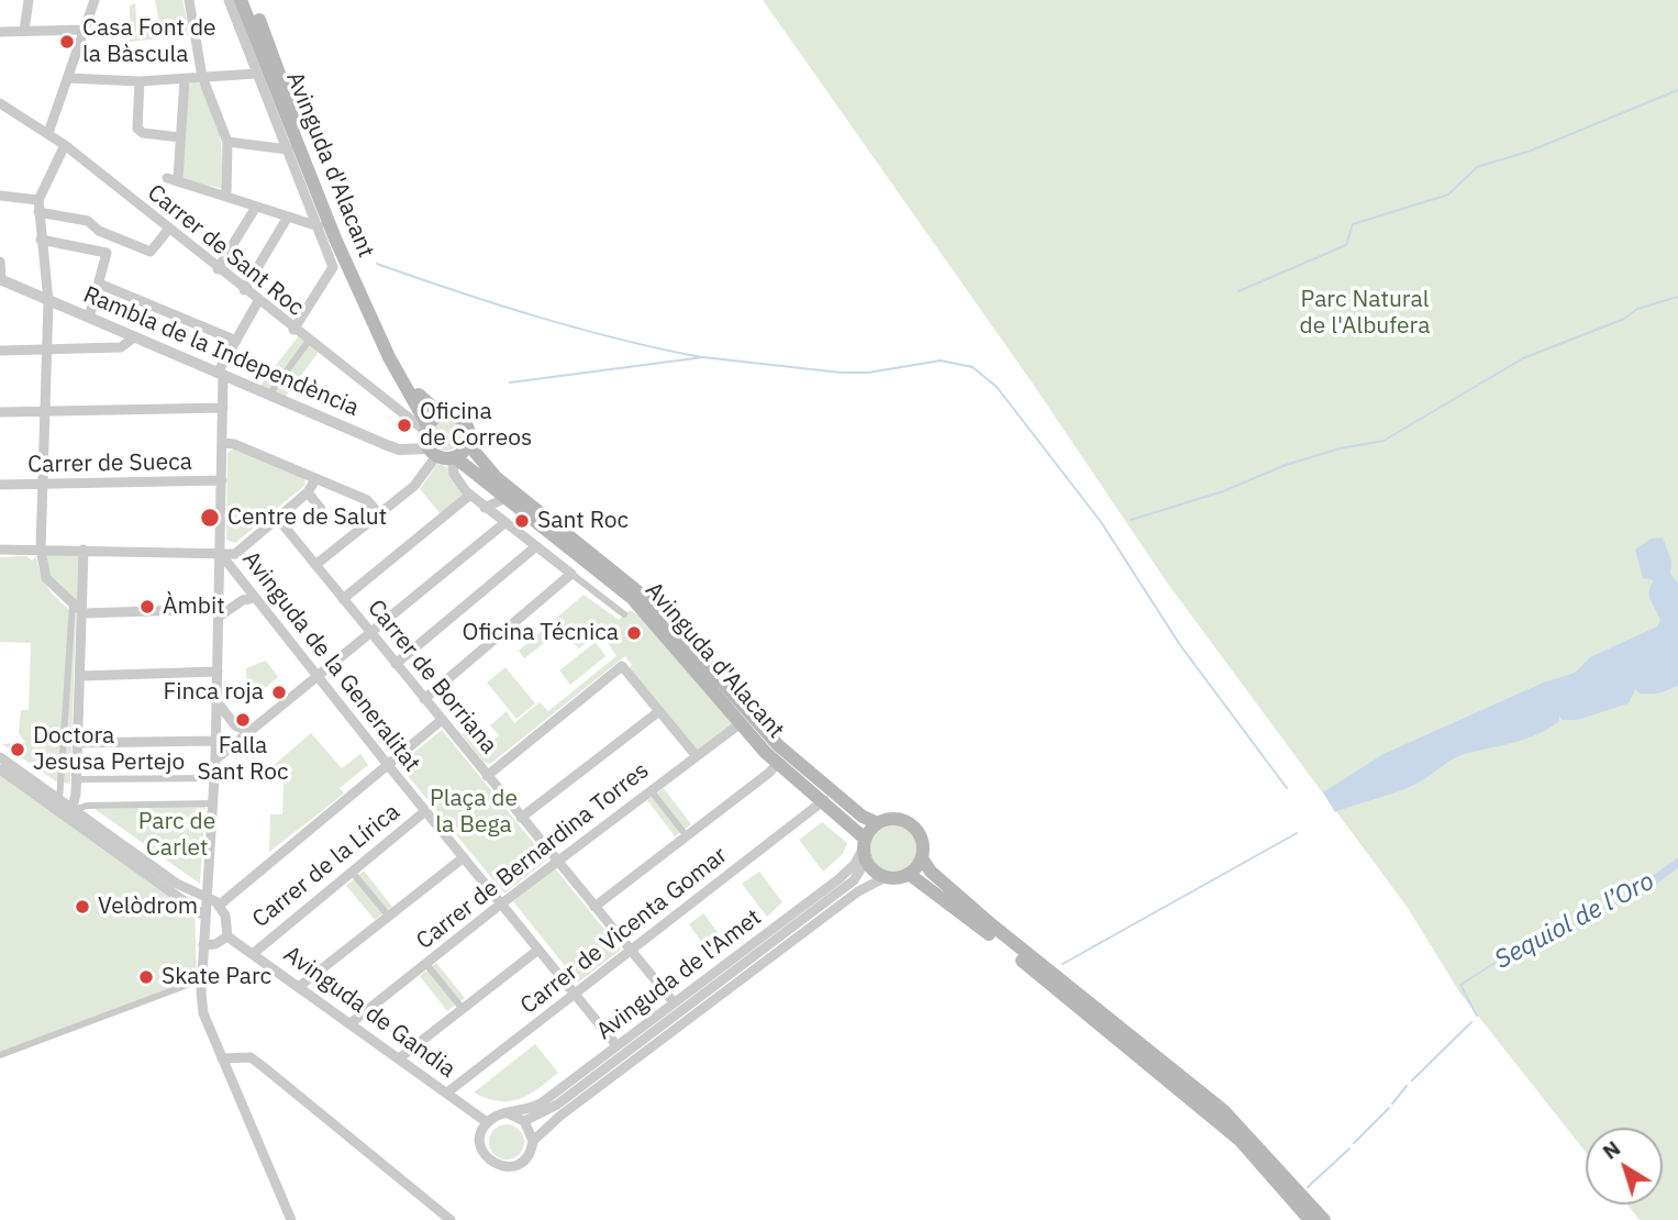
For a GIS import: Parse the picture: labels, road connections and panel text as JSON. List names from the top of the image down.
{
  "streets": {
    "main road": ["Avinguda d'Alacant"],
    "street": [
      "Carrer de Sant Roc",
      "Rambla de la Independència",
      "Carrer de Sueca",
      "Avinguda de la Generalitat",
      "Carrer de Borriana",
      "Carrer de Bernardina Torres",
      "Carrer de la Lírica",
      "Carrer de Vicenta Gomar",
      "Avinguda de l'Amet",
      "Avinguda de Gandia"
    ]
  },
  "crossings": [
    ["Avinguda d'Alacant", "Carrer de Sant Roc"],
    ["Avinguda d'Alacant", "Rambla de la Independència"],
    ["Avinguda d'Alacant", "Carrer de Bernardina Torres"],
    ["Avinguda d'Alacant", "Carrer de Vicenta Gomar"],
    ["Avinguda d'Alacant", "Avinguda de l'Amet"],
    ["Carrer de Sant Roc", "Rambla de la Independència"],
    ["Avinguda de la Generalitat", "Carrer de Bernardina Torres"],
    ["Avinguda de la Generalitat", "Carrer de la Lírica"],
    ["Avinguda de la Generalitat", "Carrer de Vicenta Gomar"],
    ["Avinguda de la Generalitat", "Avinguda de l'Amet"],
    ["Carrer de Borriana", "Carrer de Bernardina Torres"],
    ["Carrer de Borriana", "Carrer de Vicenta Gomar"],
    ["Carrer de Borriana", "Avinguda de l'Amet"],
    ["Carrer de Bernardina Torres", "Avinguda de Gandia"],
    ["Carrer de la Lírica", "Avinguda de Gandia"],
    ["Carrer de Vicenta Gomar", "Avinguda de Gandia"],
    ["Avinguda de l'Amet", "Avinguda de Gandia"]
  ],
  "water": ["Sequiol de l’Oro"],
  "parks": ["Parc Natural de l'Albufera", "Plaça de la Bega", "Parc de Carlet"],
  "places": [
    "Casa Font de la Bàscula",
    "Oficina de Correos",
    "Centre de Salut",
    "Sant Roc",
    "Àmbit",
    "Oficina Técnica",
    "Finca roja",
    "Falla Sant Roc",
    "Doctora Jesusa Pertejo",
    "Velòdrom",
    "Skate Parc"
  ],
  "north": "top left"
}
